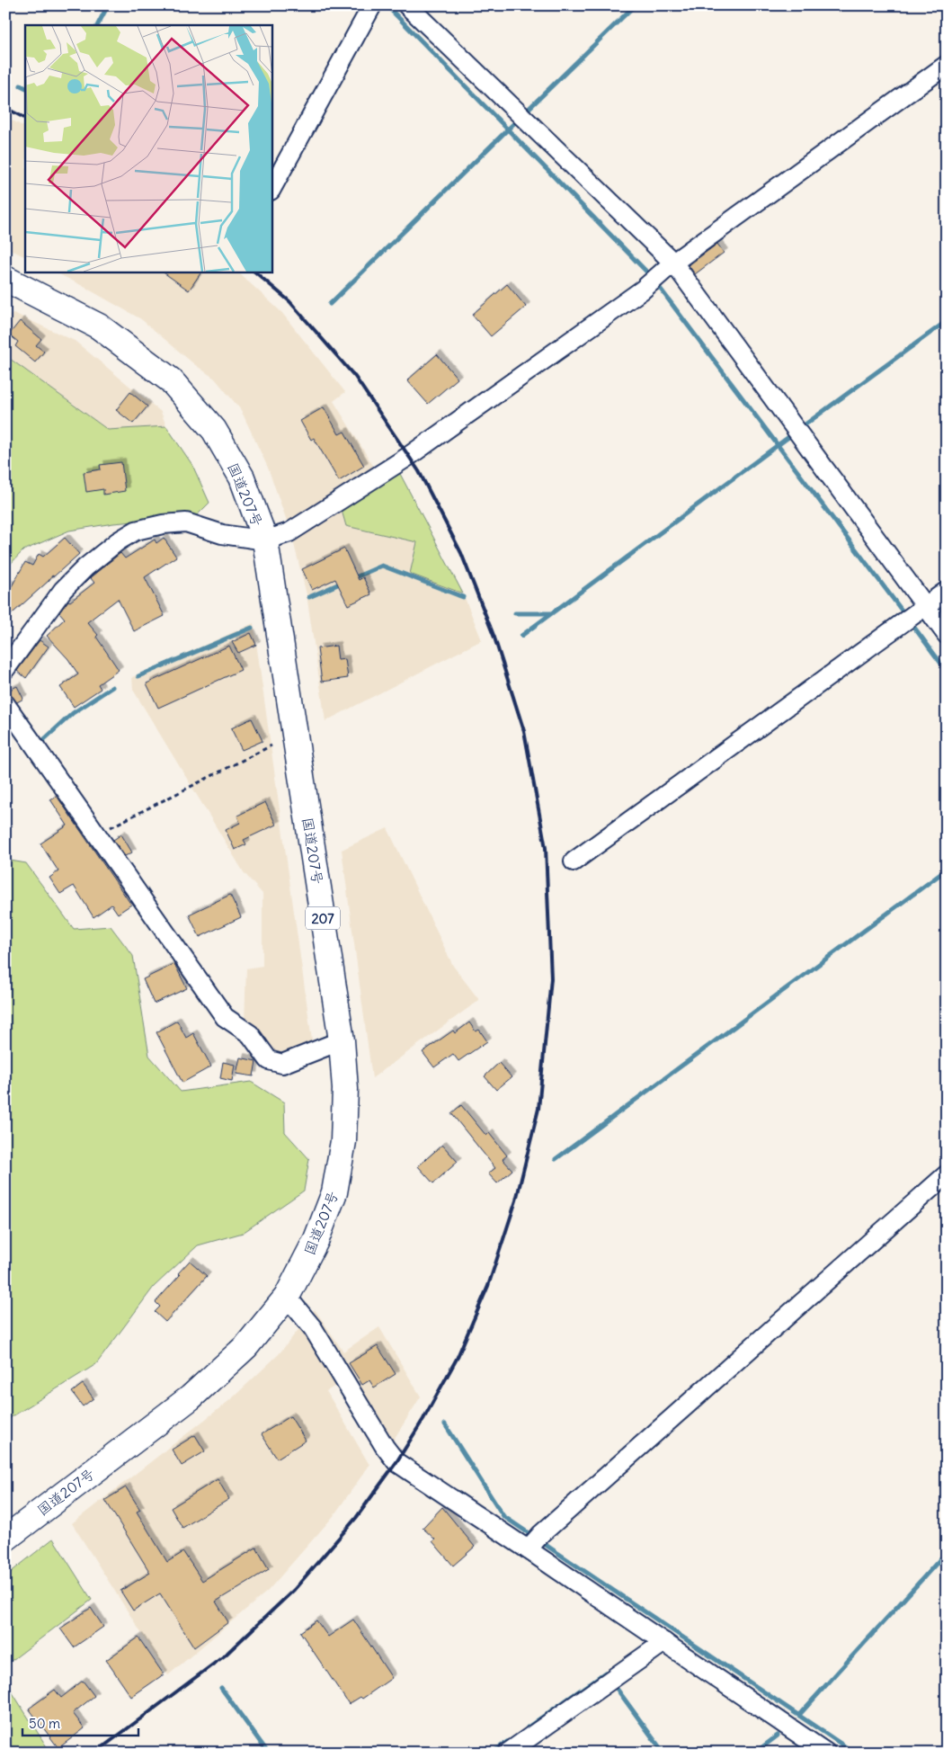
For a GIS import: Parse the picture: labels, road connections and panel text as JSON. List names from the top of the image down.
{
  "streets": {
    "highway": ["国道207号", "207"]
  },
  "scale_bar": "50 m"
}
